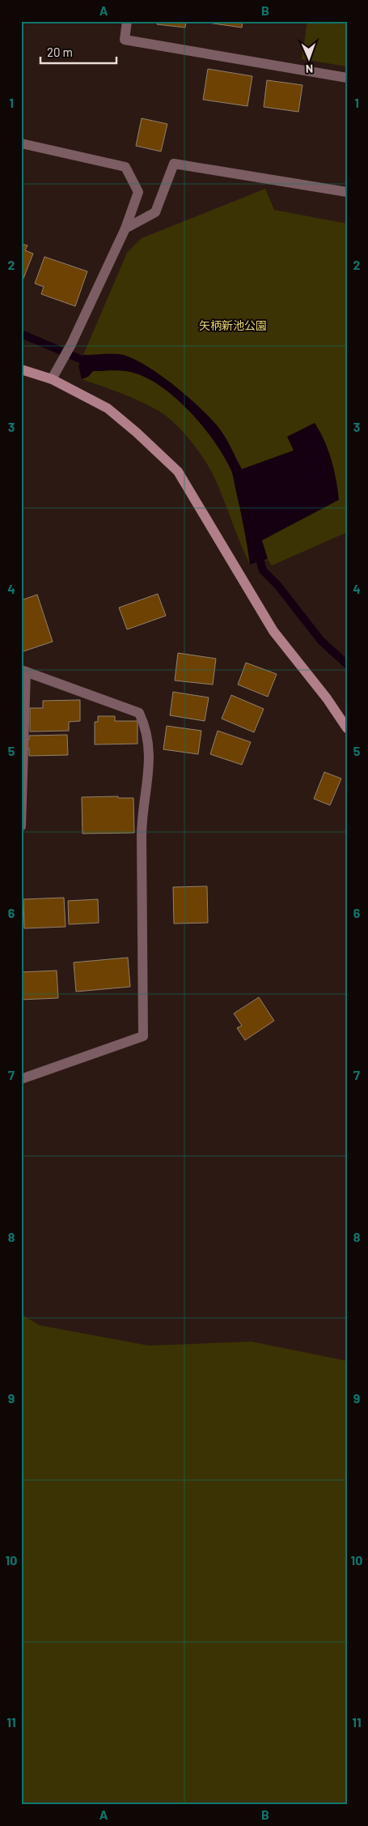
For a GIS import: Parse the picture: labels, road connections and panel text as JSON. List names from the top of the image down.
{
  "parks": ["矢柄新池公園"],
  "scale_bar": "20 m",
  "north": "bottom",
  "grid": {
    "columns": ["A", "B"],
    "rows": [
      "1",
      "2",
      "3",
      "4",
      "5",
      "6",
      "7",
      "8",
      "9",
      "10",
      "11"
    ]
  }
}
